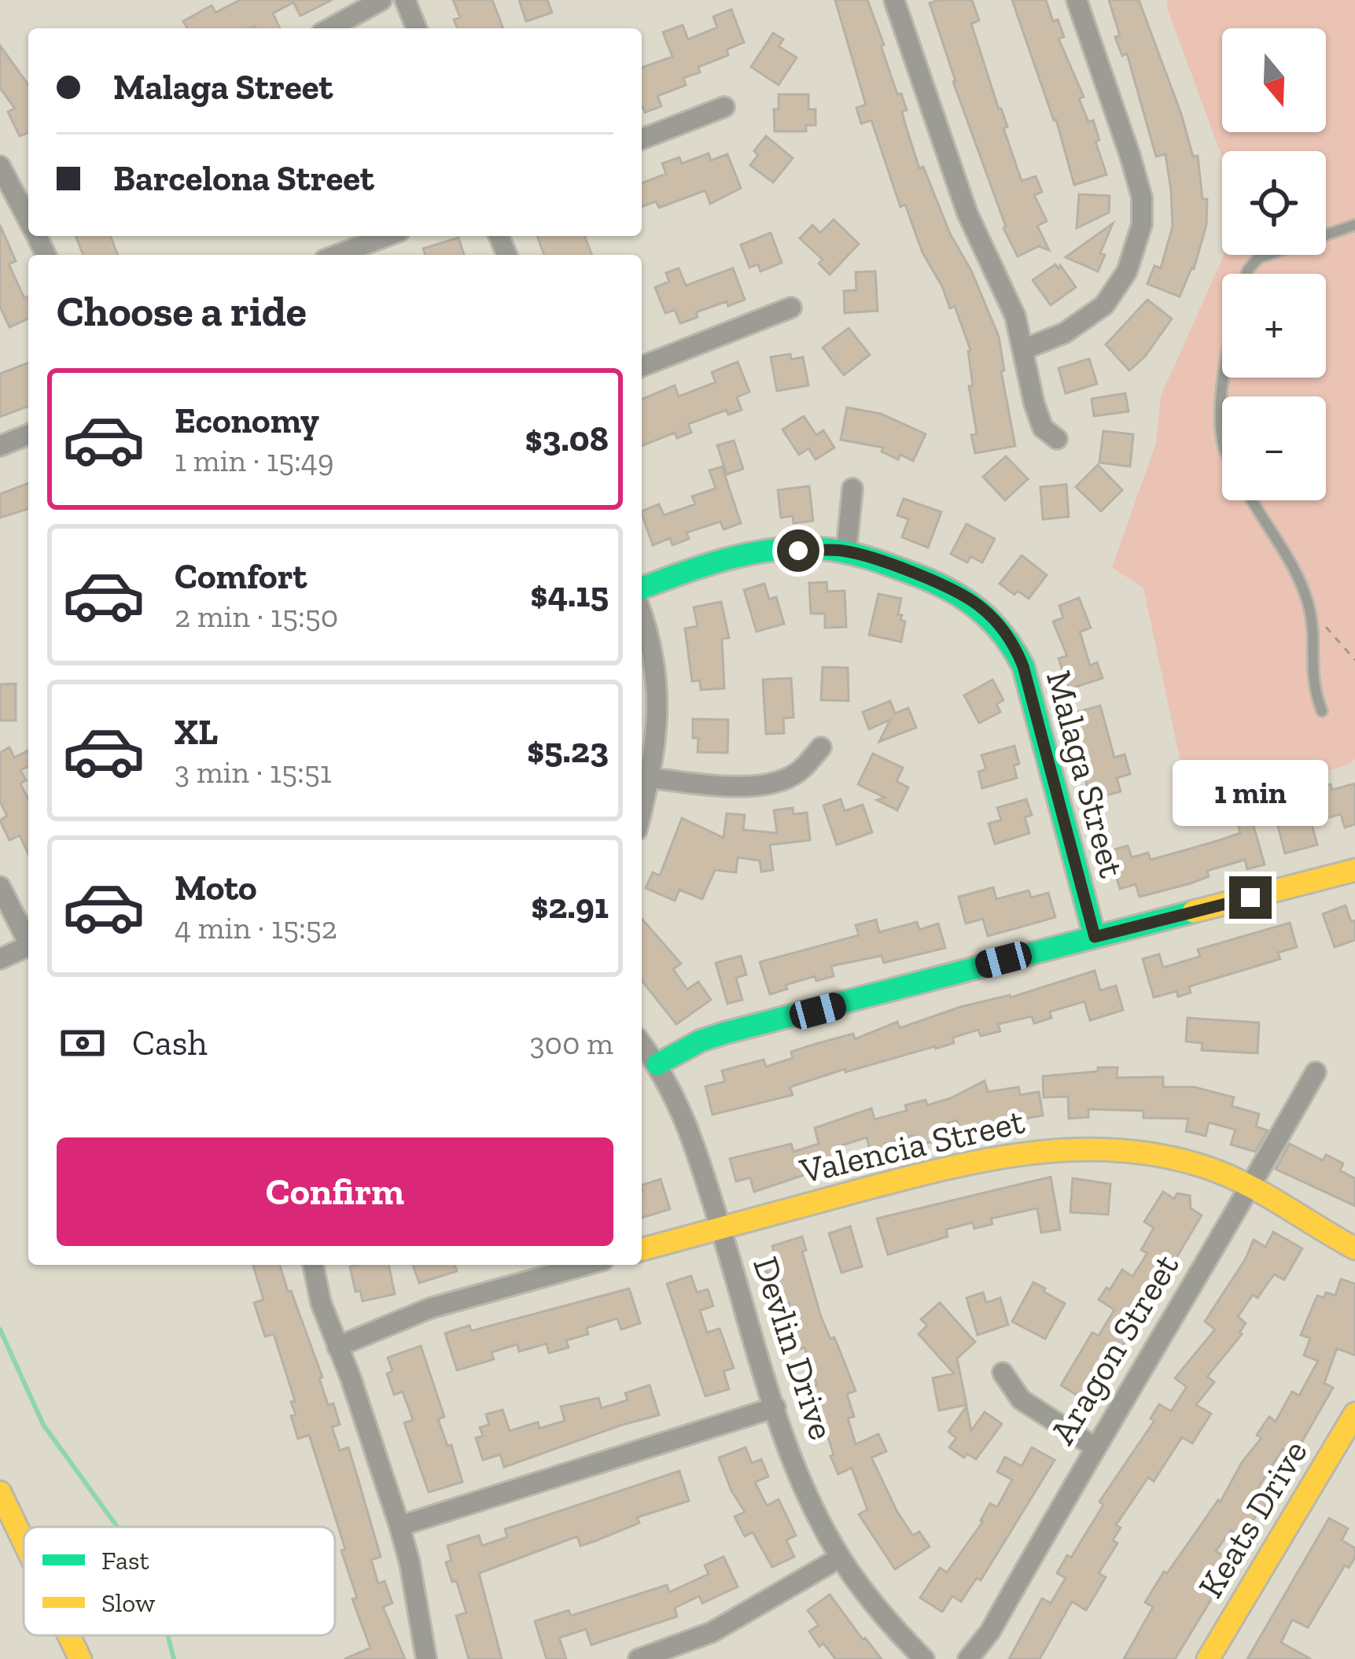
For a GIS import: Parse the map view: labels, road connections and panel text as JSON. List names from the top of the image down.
{
  "streets": {
    "street": [
      "Malaga Street",
      "Valencia Street",
      "Devlin Drive",
      "Aragon Street",
      "Keats Drive"
    ]
  },
  "crossings": [
    ["Valencia Street", "Devlin Drive"],
    ["Valencia Street", "Aragon Street"]
  ],
  "legend": ["Fast", "Slow"],
  "north": "bottom",
  "page": {
    "map_buttons": ["+", "−"],
    "banner": ["Malaga Street", "Barcelona Street"],
    "heading": "Choose a ride",
    "list": [
      {
        "name": "Economy",
        "note": "1 min · 15:49",
        "value": "$3.08"
      },
      {
        "name": "Comfort",
        "note": "2 min · 15:50",
        "value": "$4.15"
      },
      {
        "name": "XL",
        "note": "3 min · 15:51",
        "value": "$5.23"
      },
      {
        "name": "Moto",
        "note": "4 min · 15:52",
        "value": "$2.91"
      }
    ],
    "bubble": "1 min",
    "pay": ["Cash", "300 m"],
    "buttons": "Confirm"
  }
}
